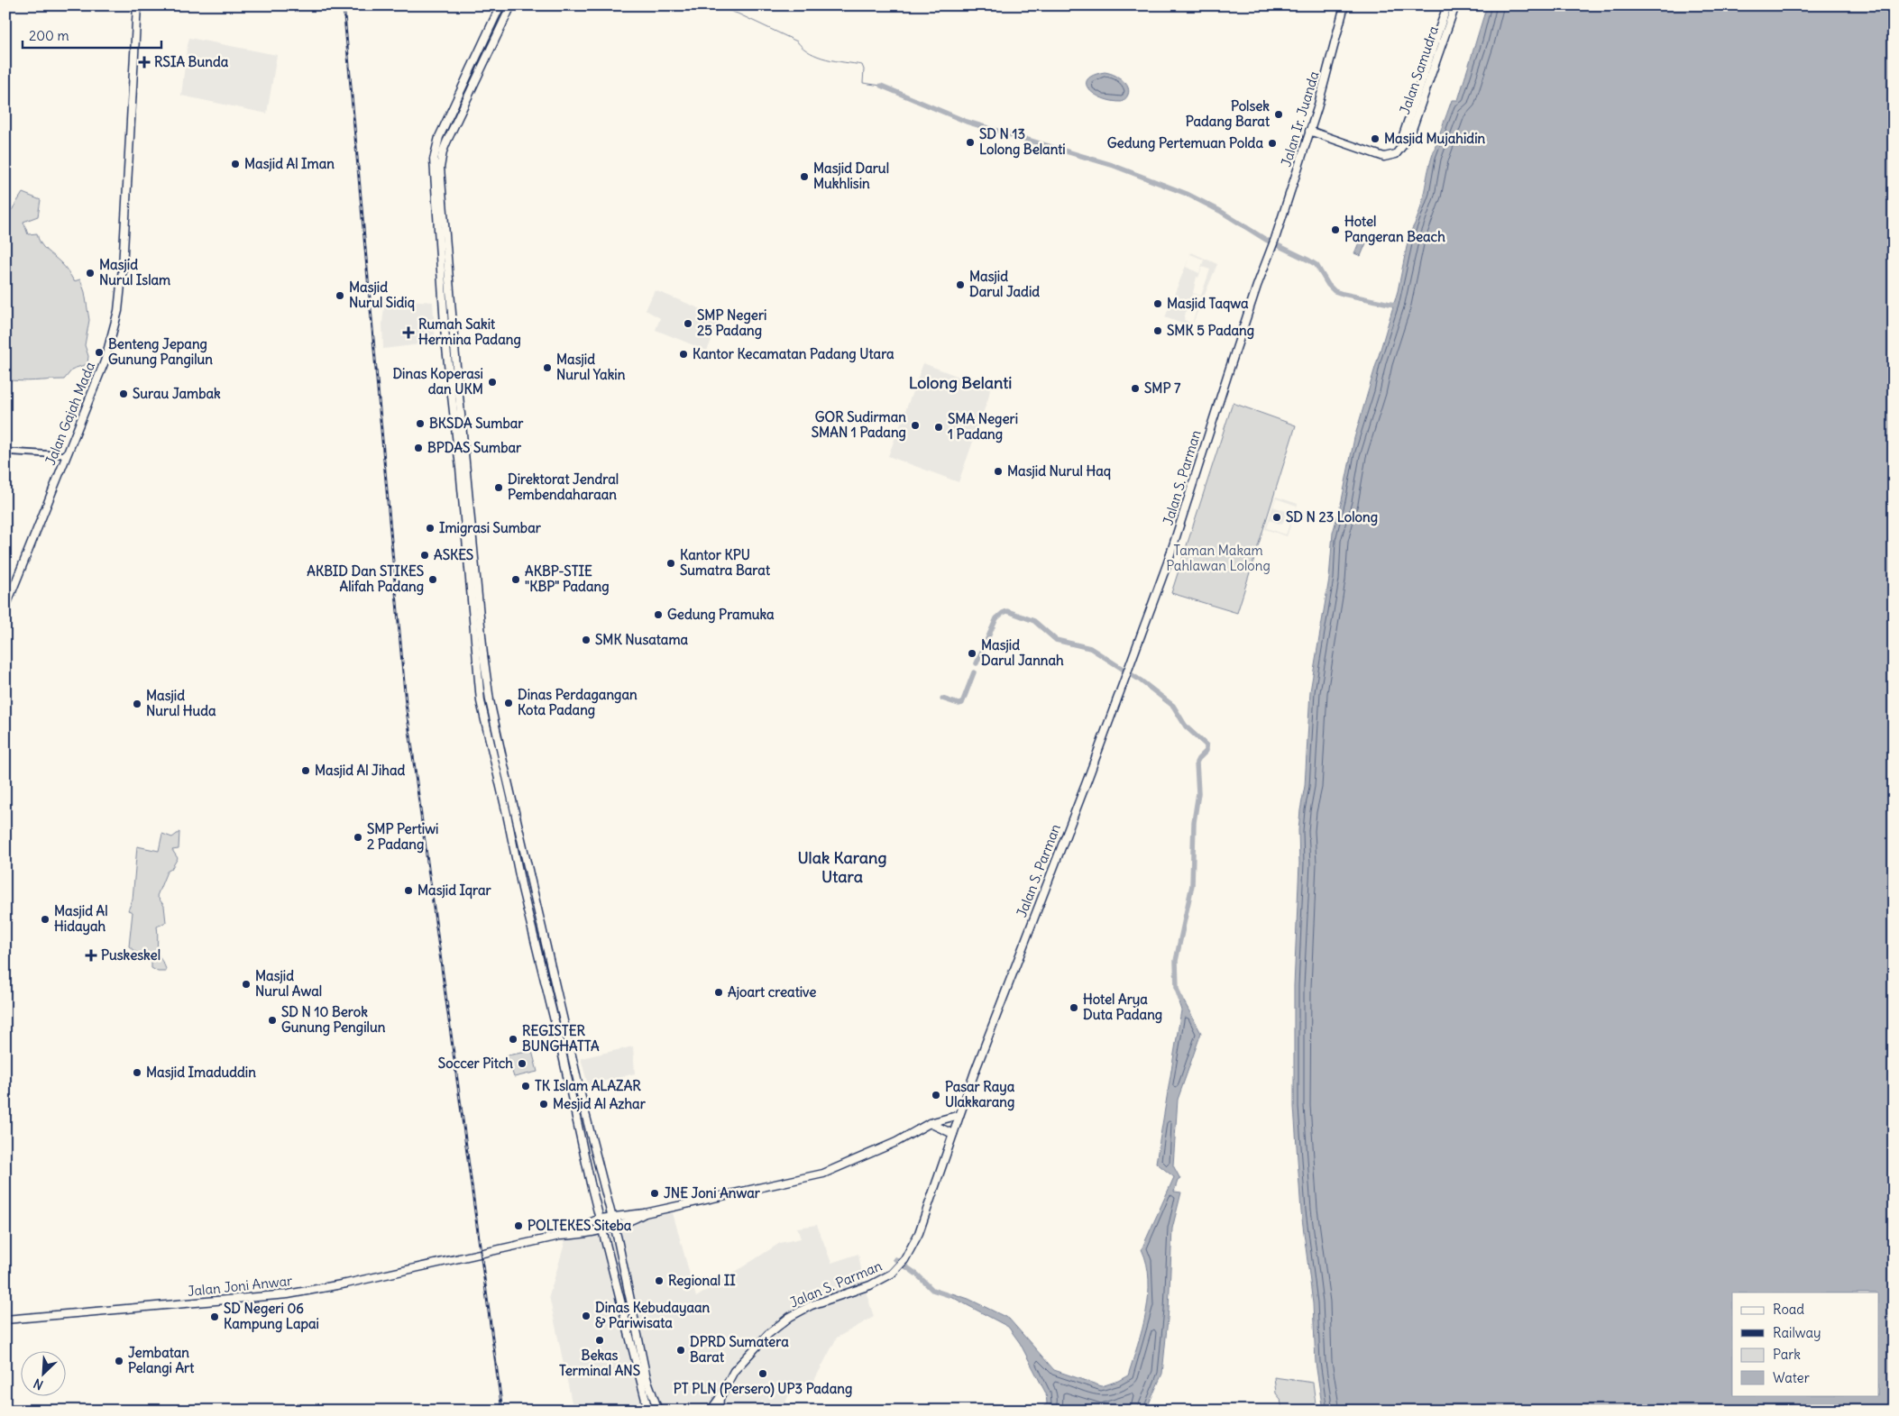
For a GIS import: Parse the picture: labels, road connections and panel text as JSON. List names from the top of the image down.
{
  "streets": {
    "main road": [
      "Jalan Samudra",
      "Jalan Ir. Juanda",
      "Jalan Gajah Mada",
      "Jalan S. Parman",
      "Jalan Joni Anwar"
    ]
  },
  "crossings": [
    ["Jalan Samudra", "Jalan Ir. Juanda"],
    ["Jalan Ir. Juanda", "Jalan S. Parman"]
  ],
  "districts": ["Lolong Belanti", "Ulak Karang Utara"],
  "parks": ["Taman Makam Pahlawan Lolong"],
  "places": {
    "health": ["RSIA Bunda", "Rumah Sakit Hermina Padang", "Puskeskel"],
    "other": [
      "Polsek Padang Barat",
      "Masjid Mujahidin",
      "SD N 13 Lolong Belanti",
      "Gedung Pertemuan Polda",
      "Masjid Al Iman",
      "Masjid Darul Mukhlisin",
      "Hotel Pangeran Beach",
      "Masjid Nurul Islam",
      "Masjid Darul Jadid",
      "Masjid Nurul Sidiq",
      "Masjid Taqwa",
      "SMP Negeri 25 Padang",
      "SMK 5 Padang",
      "Benteng Jepang Gunung Pangilun",
      "Kantor Kecamatan Padang Utara",
      "Masjid Nurul Yakin",
      "Dinas Koperasi dan UKM",
      "SMP 7",
      "Surau Jambak",
      "BKSDA Sumbar",
      "GOR Sudirman SMAN 1 Padang",
      "SMA Negeri 1 Padang",
      "BPDAS Sumbar",
      "Masjid Nurul Haq",
      "Direktorat Jendral Pembendaharaan",
      "SD N 23 Lolong",
      "Imigrasi Sumbar",
      "ASKES",
      "Kantor KPU Sumatra Barat",
      "AKBID Dan STIKES Alifah Padang",
      "AKBP-STIE \"KBP\" Padang",
      "Gedung Pramuka",
      "SMK Nusatama",
      "Masjid Darul Jannah",
      "Dinas Perdagangan Kota Padang",
      "Masjid Nurul Huda",
      "Masjid Al Jihad",
      "SMP Pertiwi 2 Padang",
      "Masjid Iqrar",
      "Masjid Al Hidayah",
      "Masjid Nurul Awal",
      "Ajoart creative",
      "Hotel Arya Duta Padang",
      "SD N 10 Berok Gunung Pengilun",
      "REGISTER BUNGHATTA",
      "Soccer Pitch",
      "Masjid Imaduddin",
      "TK Islam ALAZAR",
      "Pasar Raya Ulakkarang",
      "Mesjid Al Azhar",
      "JNE Joni Anwar",
      "POLTEKES Siteba",
      "Regional II",
      "Dinas Kebudayaan & Pariwisata",
      "SD Negeri 06 Kampung Lapai",
      "Bekas Terminal ANS",
      "DPRD Sumatera Barat",
      "Jembatan Pelangi Art",
      "PT PLN (Persero) UP3 Padang"
    ]
  },
  "legend": [
    "Road",
    "Railway",
    "Park",
    "Water"
  ],
  "scale_bar": "200 m",
  "north": "bottom left"
}
